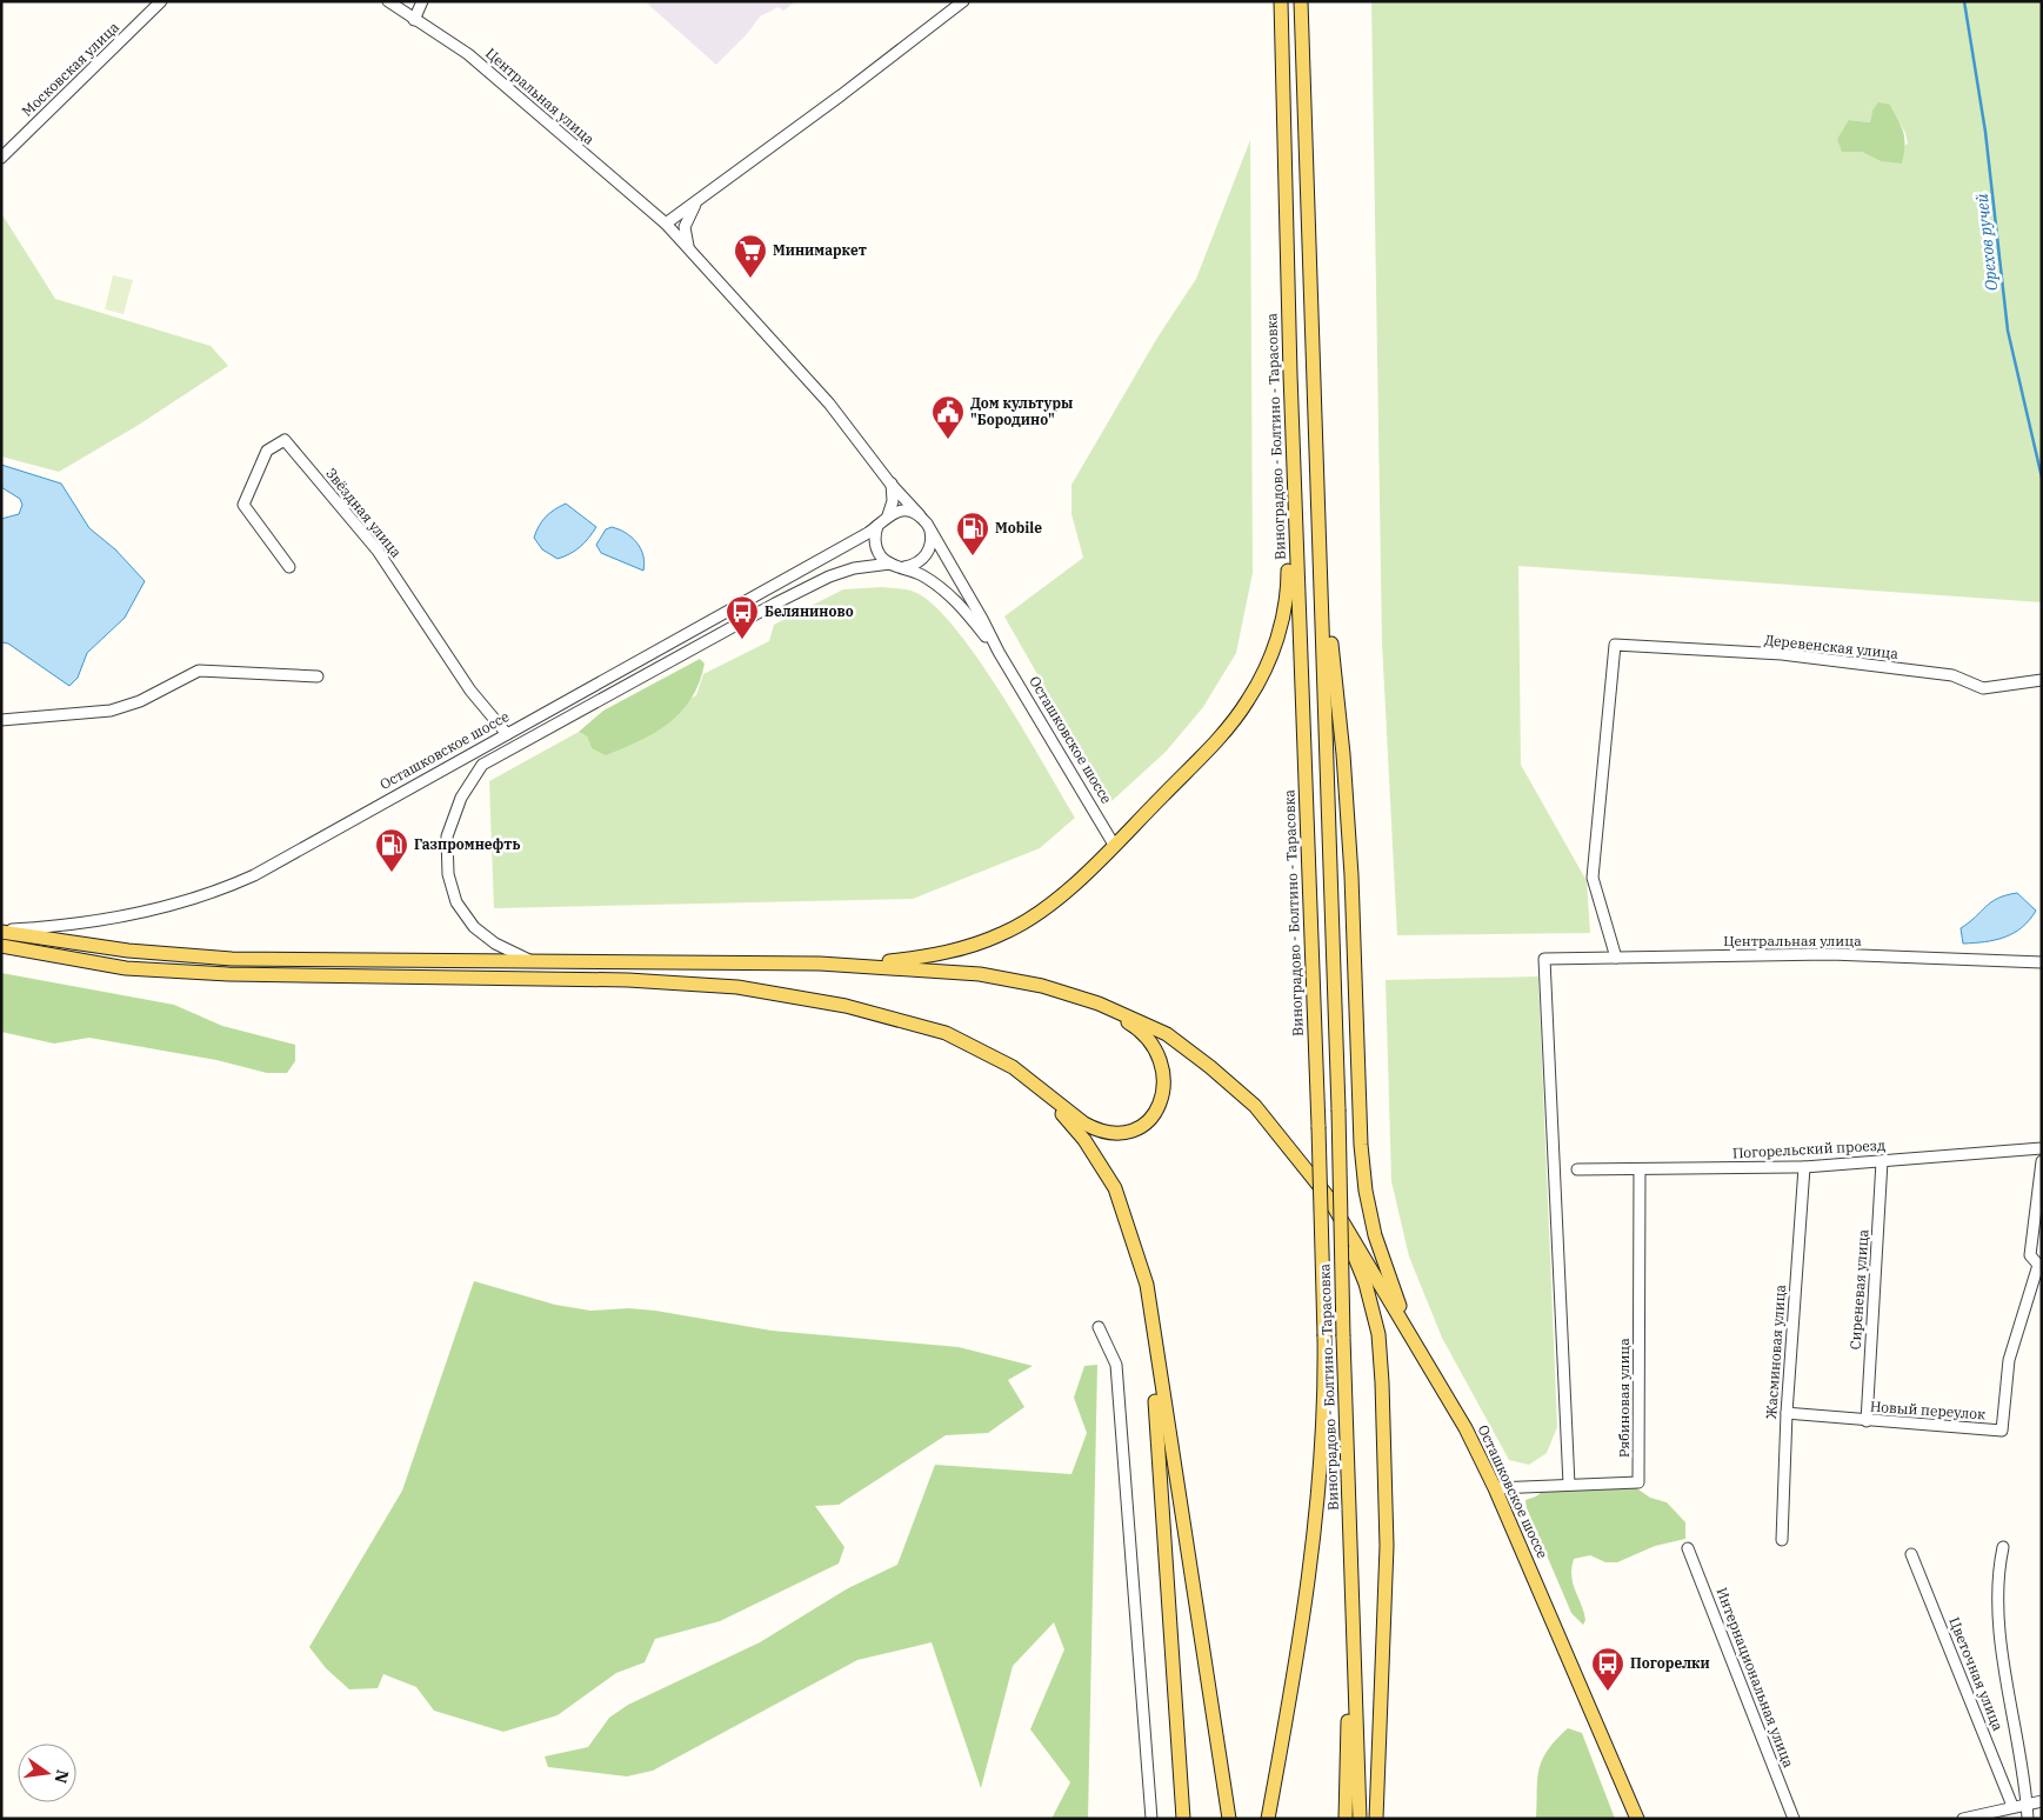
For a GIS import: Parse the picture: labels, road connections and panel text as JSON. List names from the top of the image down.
{
  "streets": {
    "main road": ["Виноградово - Болтино - Тарасовка", "Осташковское шоссе"],
    "street": [
      "Московская улица",
      "Центральная улица",
      "Звёздная улица",
      "Деревенская улица",
      "Погорельский проезд",
      "Сиреневая улица",
      "Жасминовая улица",
      "Рябиновая улица",
      "Новый переулок",
      "Цветочная улица",
      "Интернациональная улица"
    ]
  },
  "crossings": [
    ["Центральная улица", "Деревенская улица"],
    ["Центральная улица", "Осташковское шоссе"],
    ["Центральная улица", "Рябиновая улица"],
    ["Звёздная улица", "Осташковское шоссе"],
    ["Осташковское шоссе", "Рябиновая улица"],
    ["Погорельский проезд", "Сиреневая улица"],
    ["Погорельский проезд", "Жасминовая улица"],
    ["Погорельский проезд", "Рябиновая улица"],
    ["Сиреневая улица", "Новый переулок"],
    ["Жасминовая улица", "Новый переулок"]
  ],
  "water": ["Орехов ручей"],
  "places": {
    "supermarket": ["Минимаркет"],
    "public building": ["Дом культуры \"Бородино\""],
    "fuel station": ["Mobile", "Газпромнефть"],
    "bus stop": ["Беляниново", "Погорелки"]
  },
  "north": "right"
}
